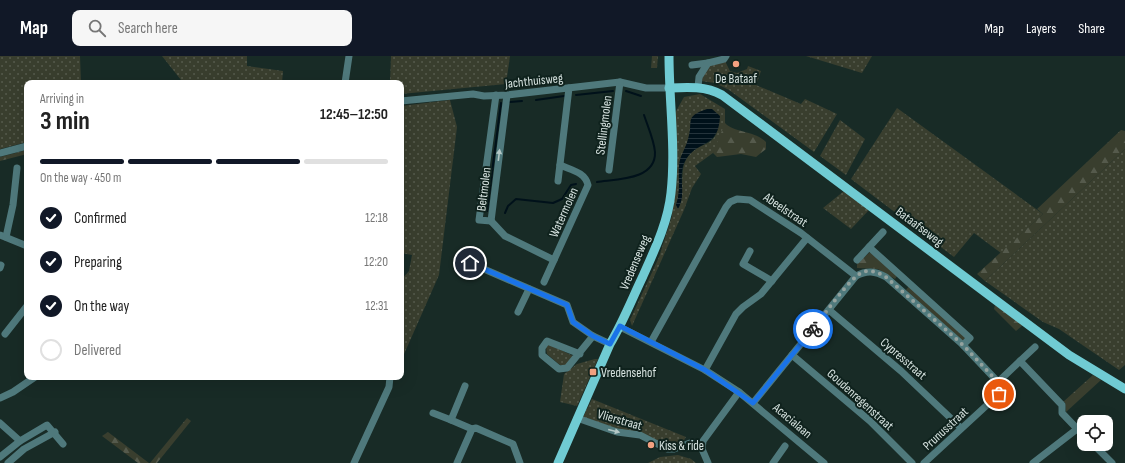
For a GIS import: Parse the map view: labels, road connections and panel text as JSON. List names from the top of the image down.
{
  "streets": {
    "main road": ["Bataafseweg", "Vredenseweg"],
    "street": [
      "Jachthuisweg",
      "Stellingmolen",
      "Beltmolen",
      "Abeelstraat",
      "Watermolen",
      "Cypresstraat",
      "Goudenregenstraat",
      "Vlierstraat",
      "Acacialaan",
      "Prunusstraat"
    ]
  },
  "crossings": [
    ["Jachthuisweg", "Stellingmolen"],
    ["Jachthuisweg", "Beltmolen"],
    ["Jachthuisweg", "Watermolen"],
    ["Jachthuisweg", "Bataafseweg"],
    ["Jachthuisweg", "Vredenseweg"],
    ["Abeelstraat", "Acacialaan"],
    ["Bataafseweg", "Vredenseweg"],
    ["Vredenseweg", "Vlierstraat"],
    ["Vredenseweg", "Acacialaan"],
    ["Cypresstraat", "Prunusstraat"]
  ],
  "one_way": ["Vlierstraat"],
  "places": {
    "other": ["De Bataaf", "Kiss & ride"],
    "transit": ["Vredensehof"]
  },
  "page": {
    "header": "Map",
    "search": "Search here",
    "nav": ["Map", "Layers", "Share"],
    "heading": ["3 min", "Arriving in", "12:45–12:50"],
    "bar": "On the way · 450 m",
    "list": [
      ["Confirmed", "12:18"],
      ["Preparing", "12:20"],
      ["On the way", "12:31"],
      "Delivered"
    ]
  }
}
